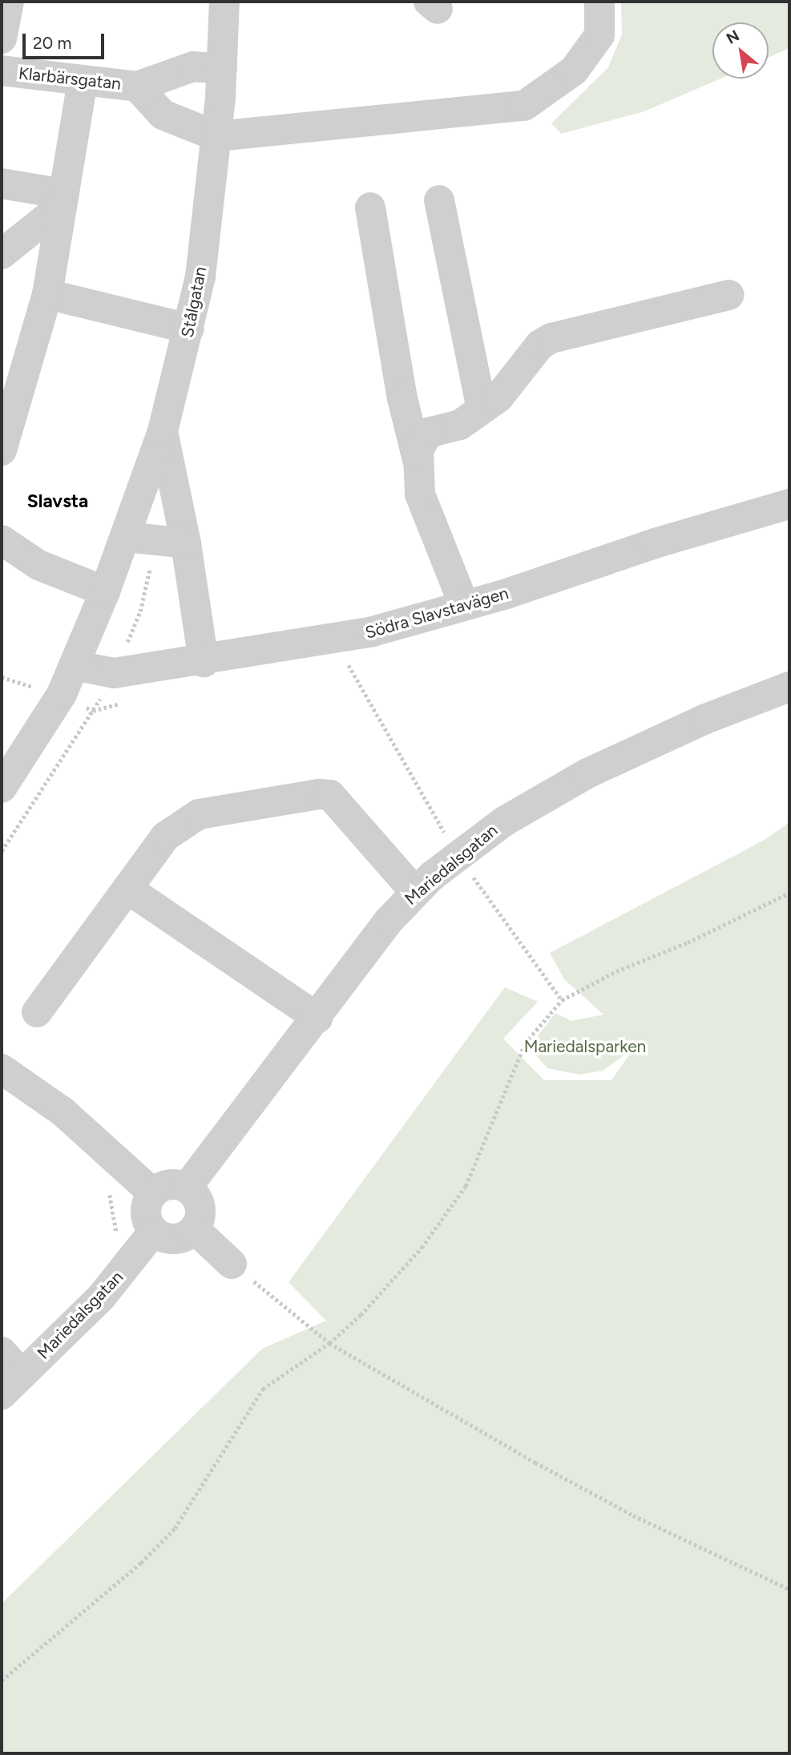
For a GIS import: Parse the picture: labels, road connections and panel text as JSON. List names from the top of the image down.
{
  "streets": {
    "street": [
      "Klarbärsgatan",
      "Stålgatan",
      "Södra Slavstavägen",
      "Mariedalsgatan"
    ]
  },
  "crossings": [
    ["Klarbärsgatan", "Stålgatan"],
    ["Stålgatan", "Södra Slavstavägen"]
  ],
  "districts": ["Slavsta"],
  "parks": ["Mariedalsparken"],
  "scale_bar": "20 m",
  "north": "top left"
}
